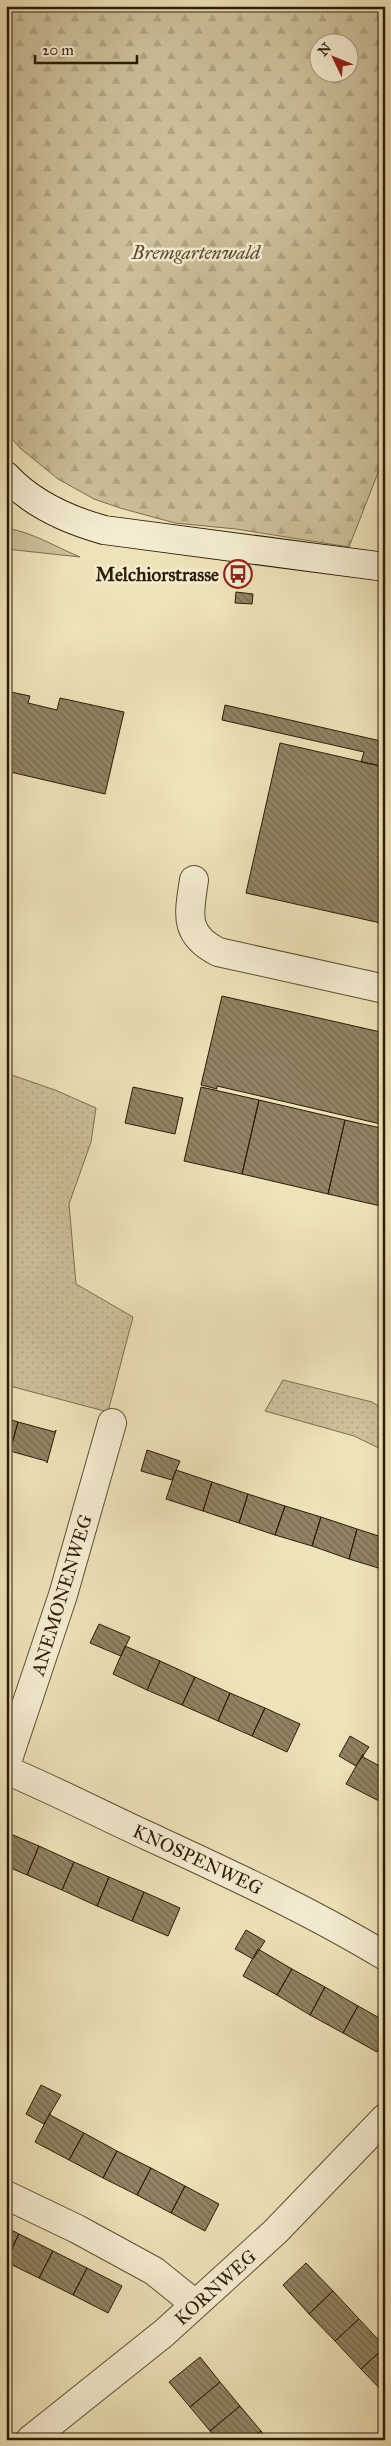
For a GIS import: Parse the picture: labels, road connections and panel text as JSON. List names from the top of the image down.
{
  "streets": {
    "street": ["ANEMONENWEG", "KNOSPENWEG", "KORNWEG"]
  },
  "parks": ["Bremgartenwald"],
  "places": {
    "bus stop": ["Melchiorstrasse"]
  },
  "scale_bar": "20 m",
  "north": "top left"
}
